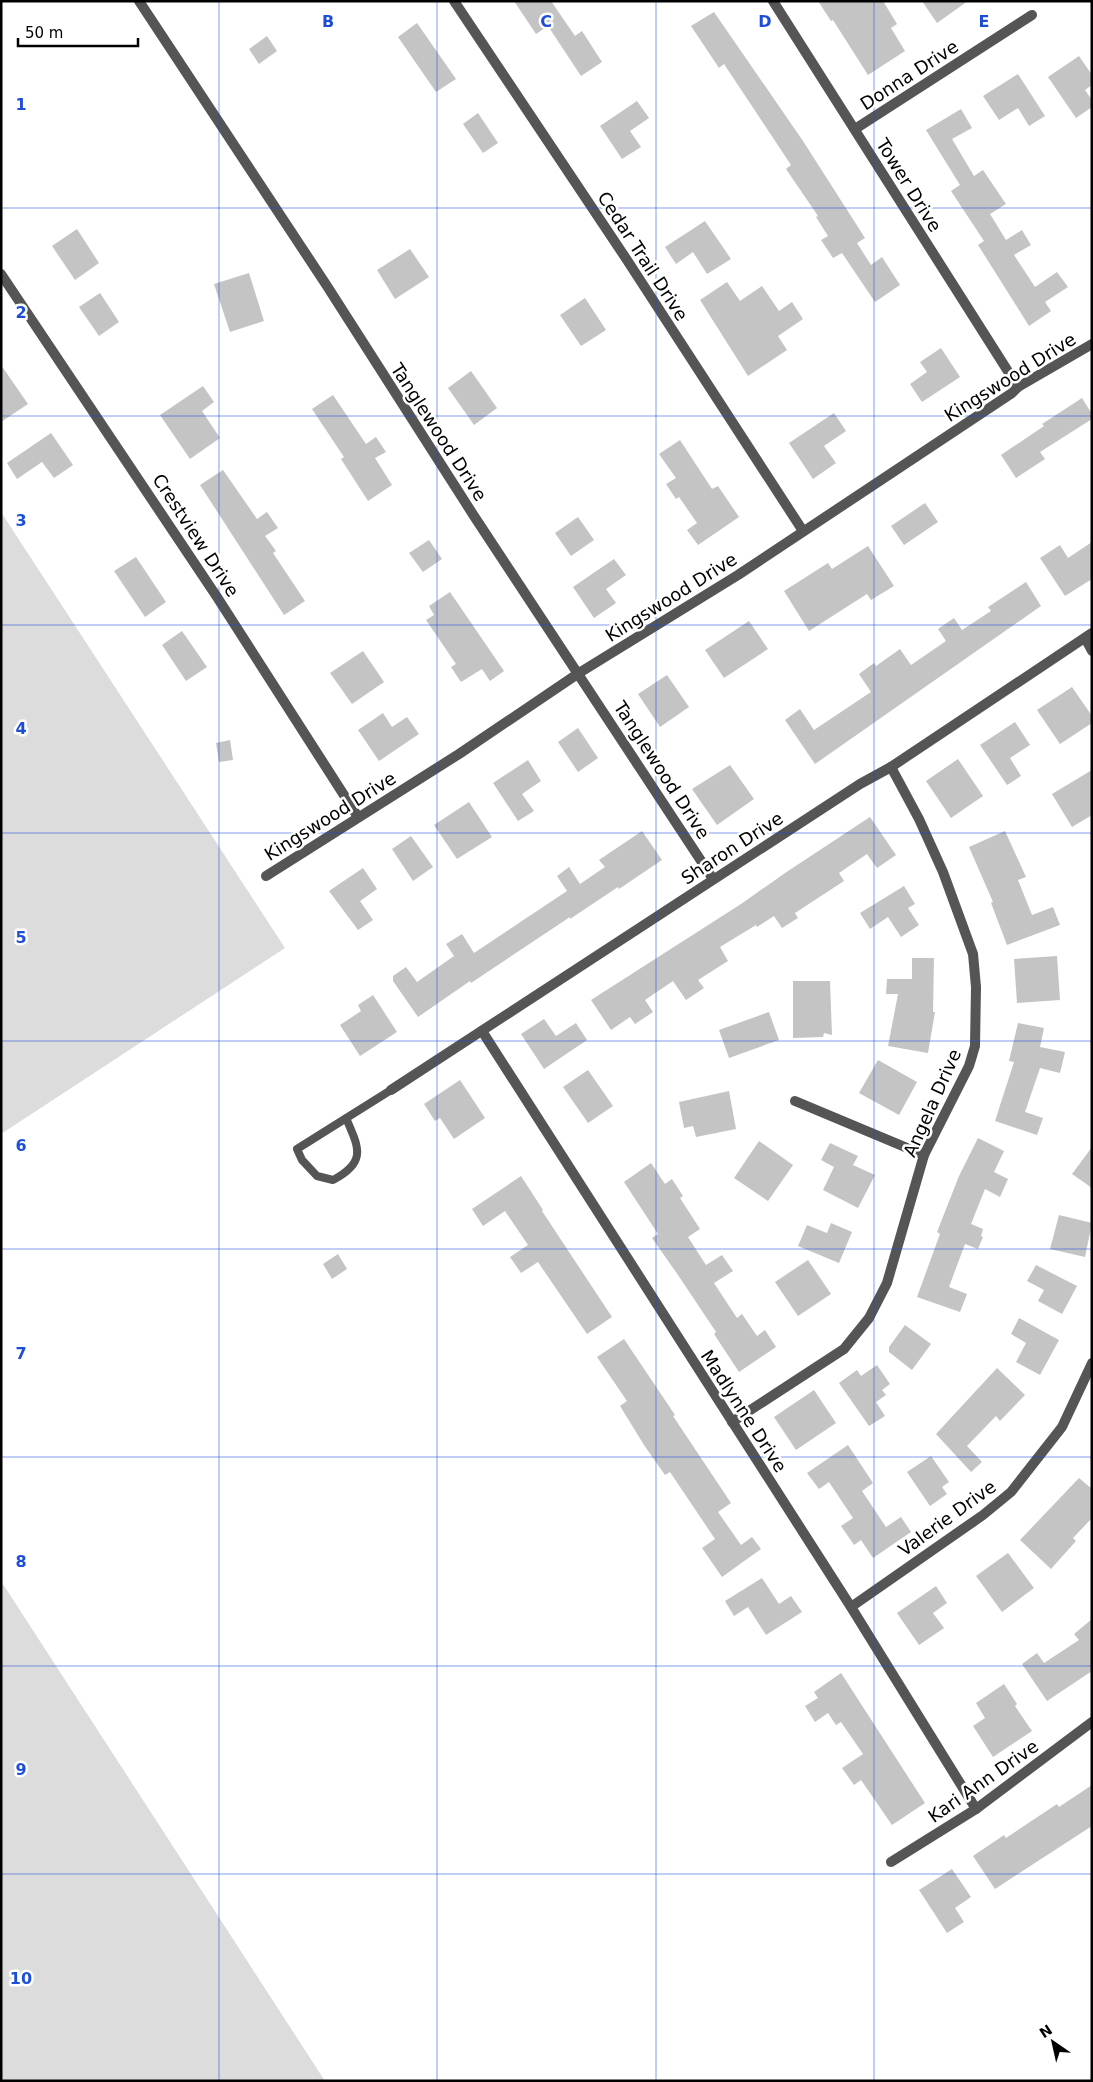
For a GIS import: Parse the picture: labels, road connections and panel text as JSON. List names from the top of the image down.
{
  "streets": {
    "street": [
      "Donna Drive",
      "Tower Drive",
      "Cedar Trail Drive",
      "Kingswood Drive",
      "Tanglewood Drive",
      "Crestview Drive",
      "Sharon Drive",
      "Angela Drive",
      "Madlynne Drive",
      "Valerie Drive",
      "Kari Ann Drive"
    ]
  },
  "crossings": [
    ["Donna Drive", "Tower Drive"],
    ["Tower Drive", "Kingswood Drive"],
    ["Cedar Trail Drive", "Kingswood Drive"],
    ["Kingswood Drive", "Tanglewood Drive"],
    ["Kingswood Drive", "Crestview Drive"],
    ["Tanglewood Drive", "Sharon Drive"],
    ["Sharon Drive", "Angela Drive"],
    ["Sharon Drive", "Madlynne Drive"],
    ["Angela Drive", "Madlynne Drive"],
    ["Madlynne Drive", "Valerie Drive"],
    ["Madlynne Drive", "Kari Ann Drive"]
  ],
  "scale_bar": "50 m",
  "north": "top left",
  "grid": {
    "columns": [
      "B",
      "C",
      "D",
      "E"
    ],
    "rows": [
      "1",
      "2",
      "3",
      "4",
      "5",
      "6",
      "7",
      "8",
      "9",
      "10"
    ]
  }
}
